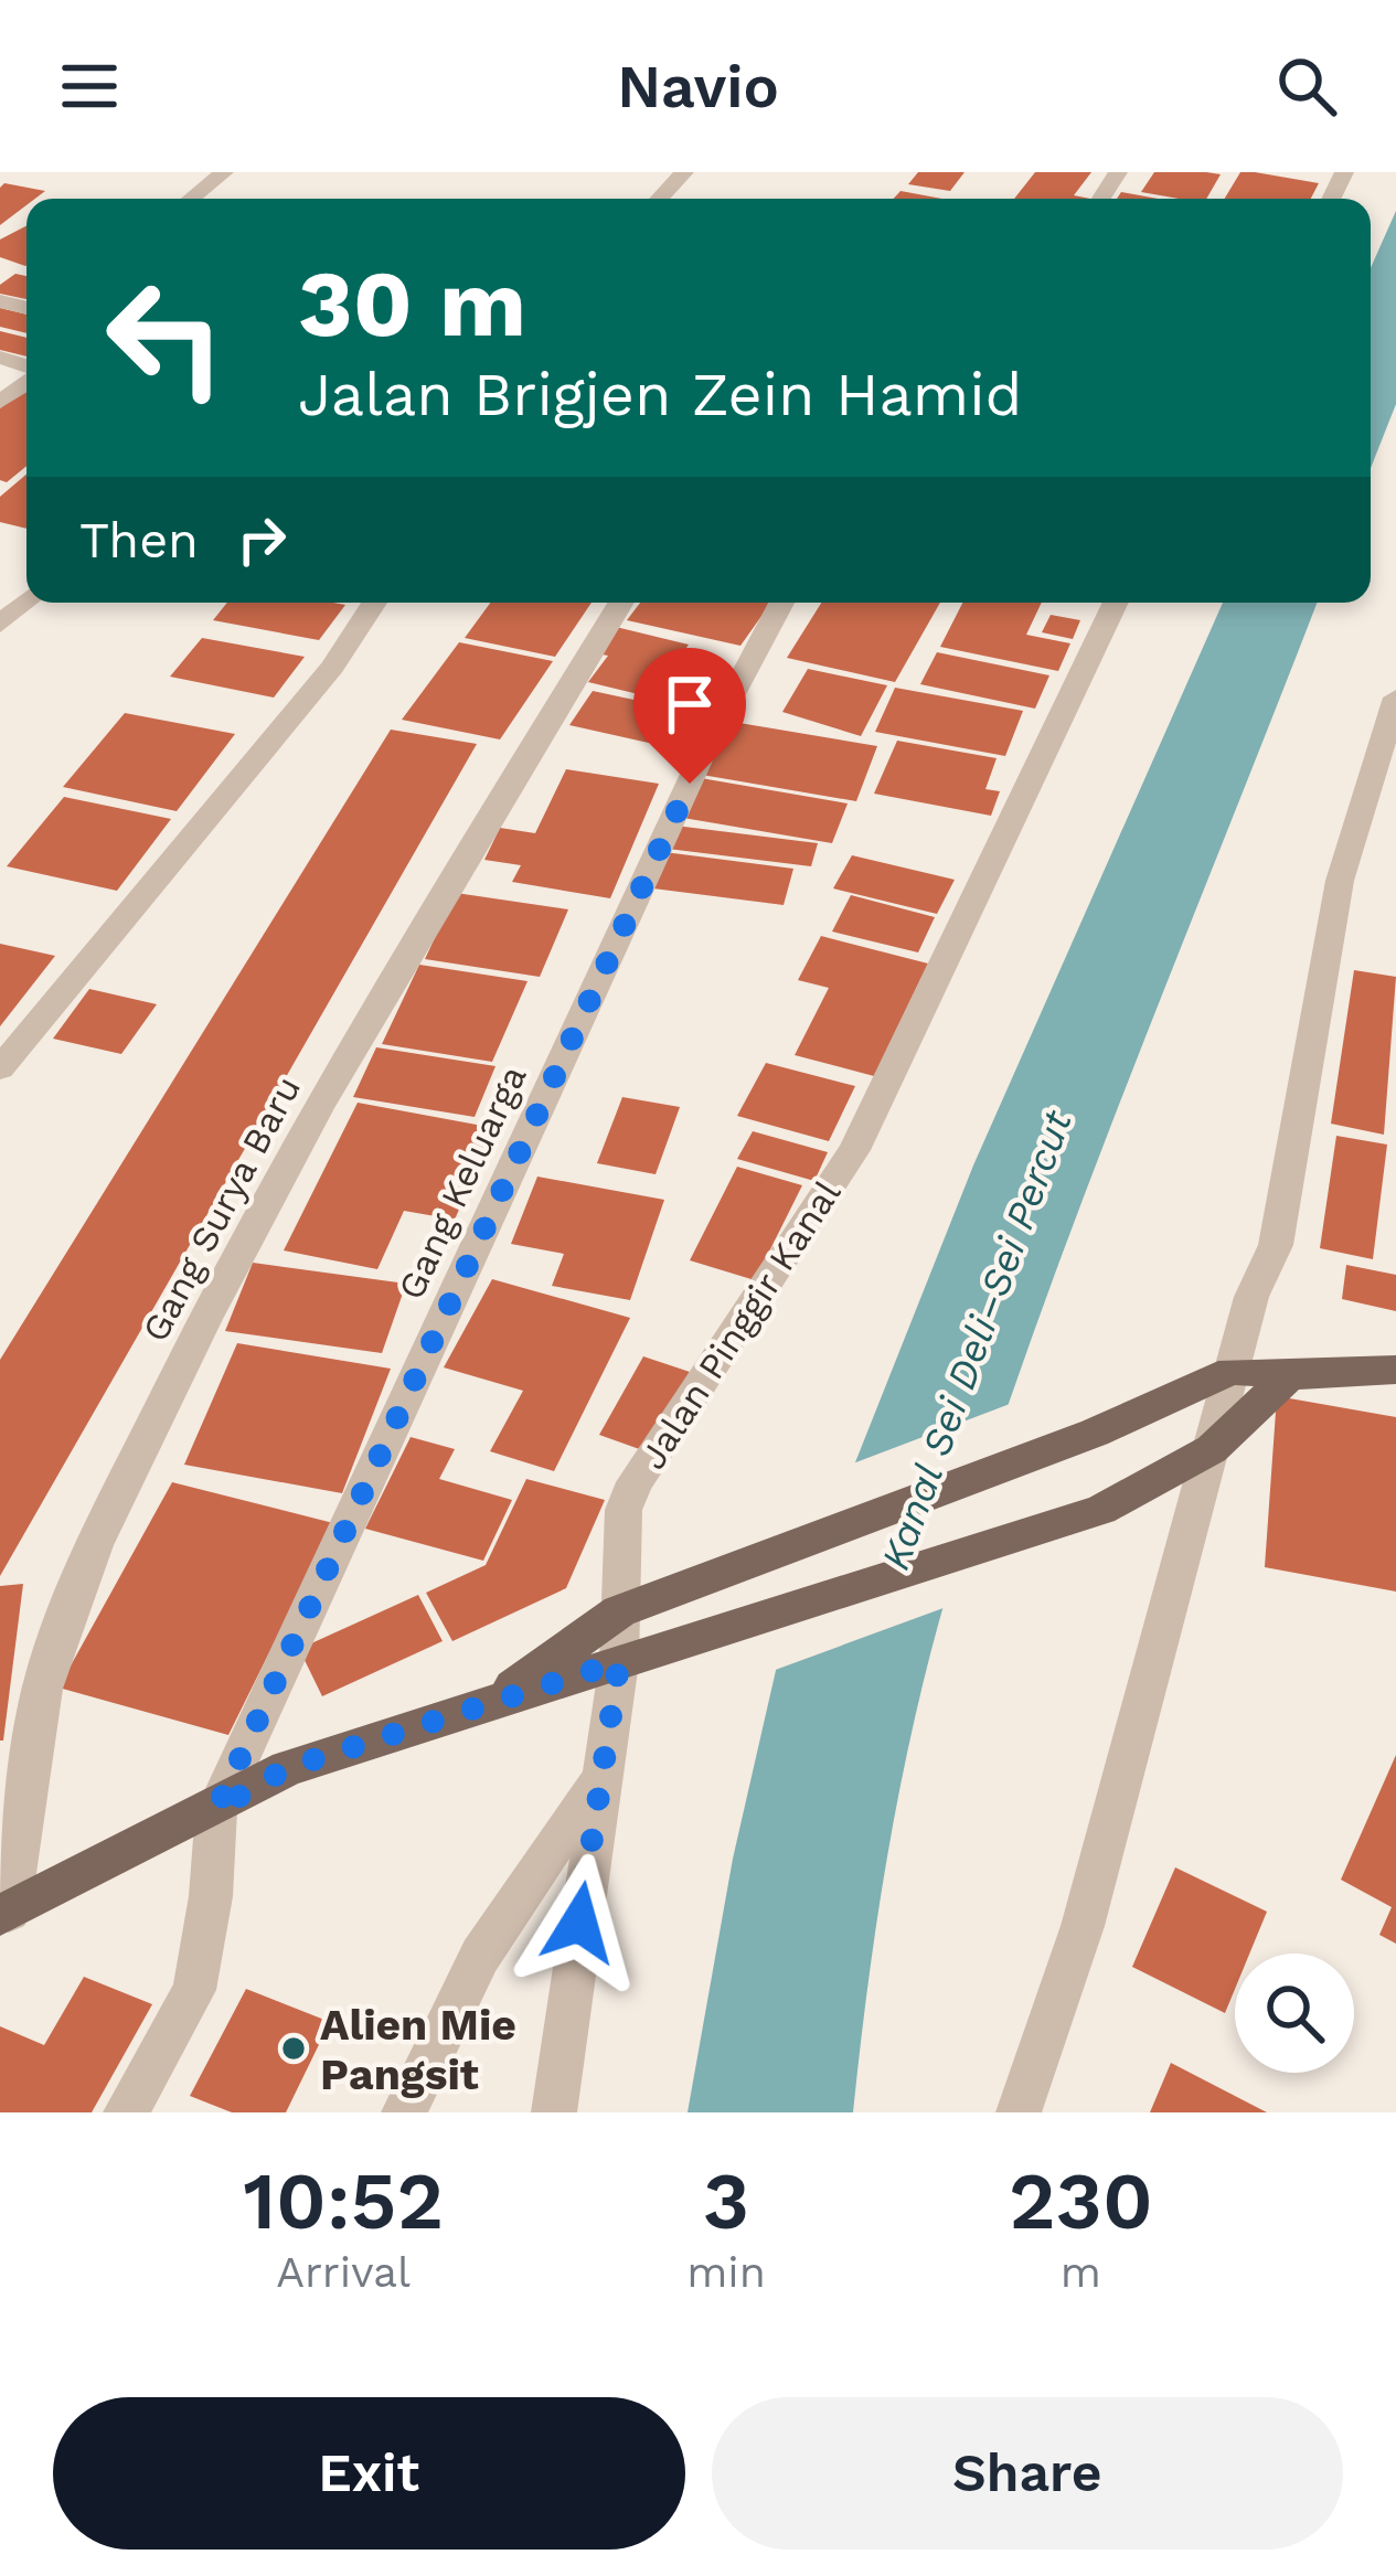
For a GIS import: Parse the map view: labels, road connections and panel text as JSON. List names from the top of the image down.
{
  "streets": {
    "street": ["Gang Keluarga", "Gang Surya Baru", "Jalan Pinggir Kanal"]
  },
  "water": ["Kanal Sei Deli–Sei Percut"],
  "places": ["Alien Mie Pangsit"],
  "page": {
    "header": "Navio",
    "turn": ["30 m", "Jalan Brigjen Zein Hamid"],
    "then": "Then",
    "eta": [
      "10:52",
      "Arrival",
      "3",
      "min",
      "230",
      "m"
    ],
    "buttons": ["Exit", "Share"]
  }
}
